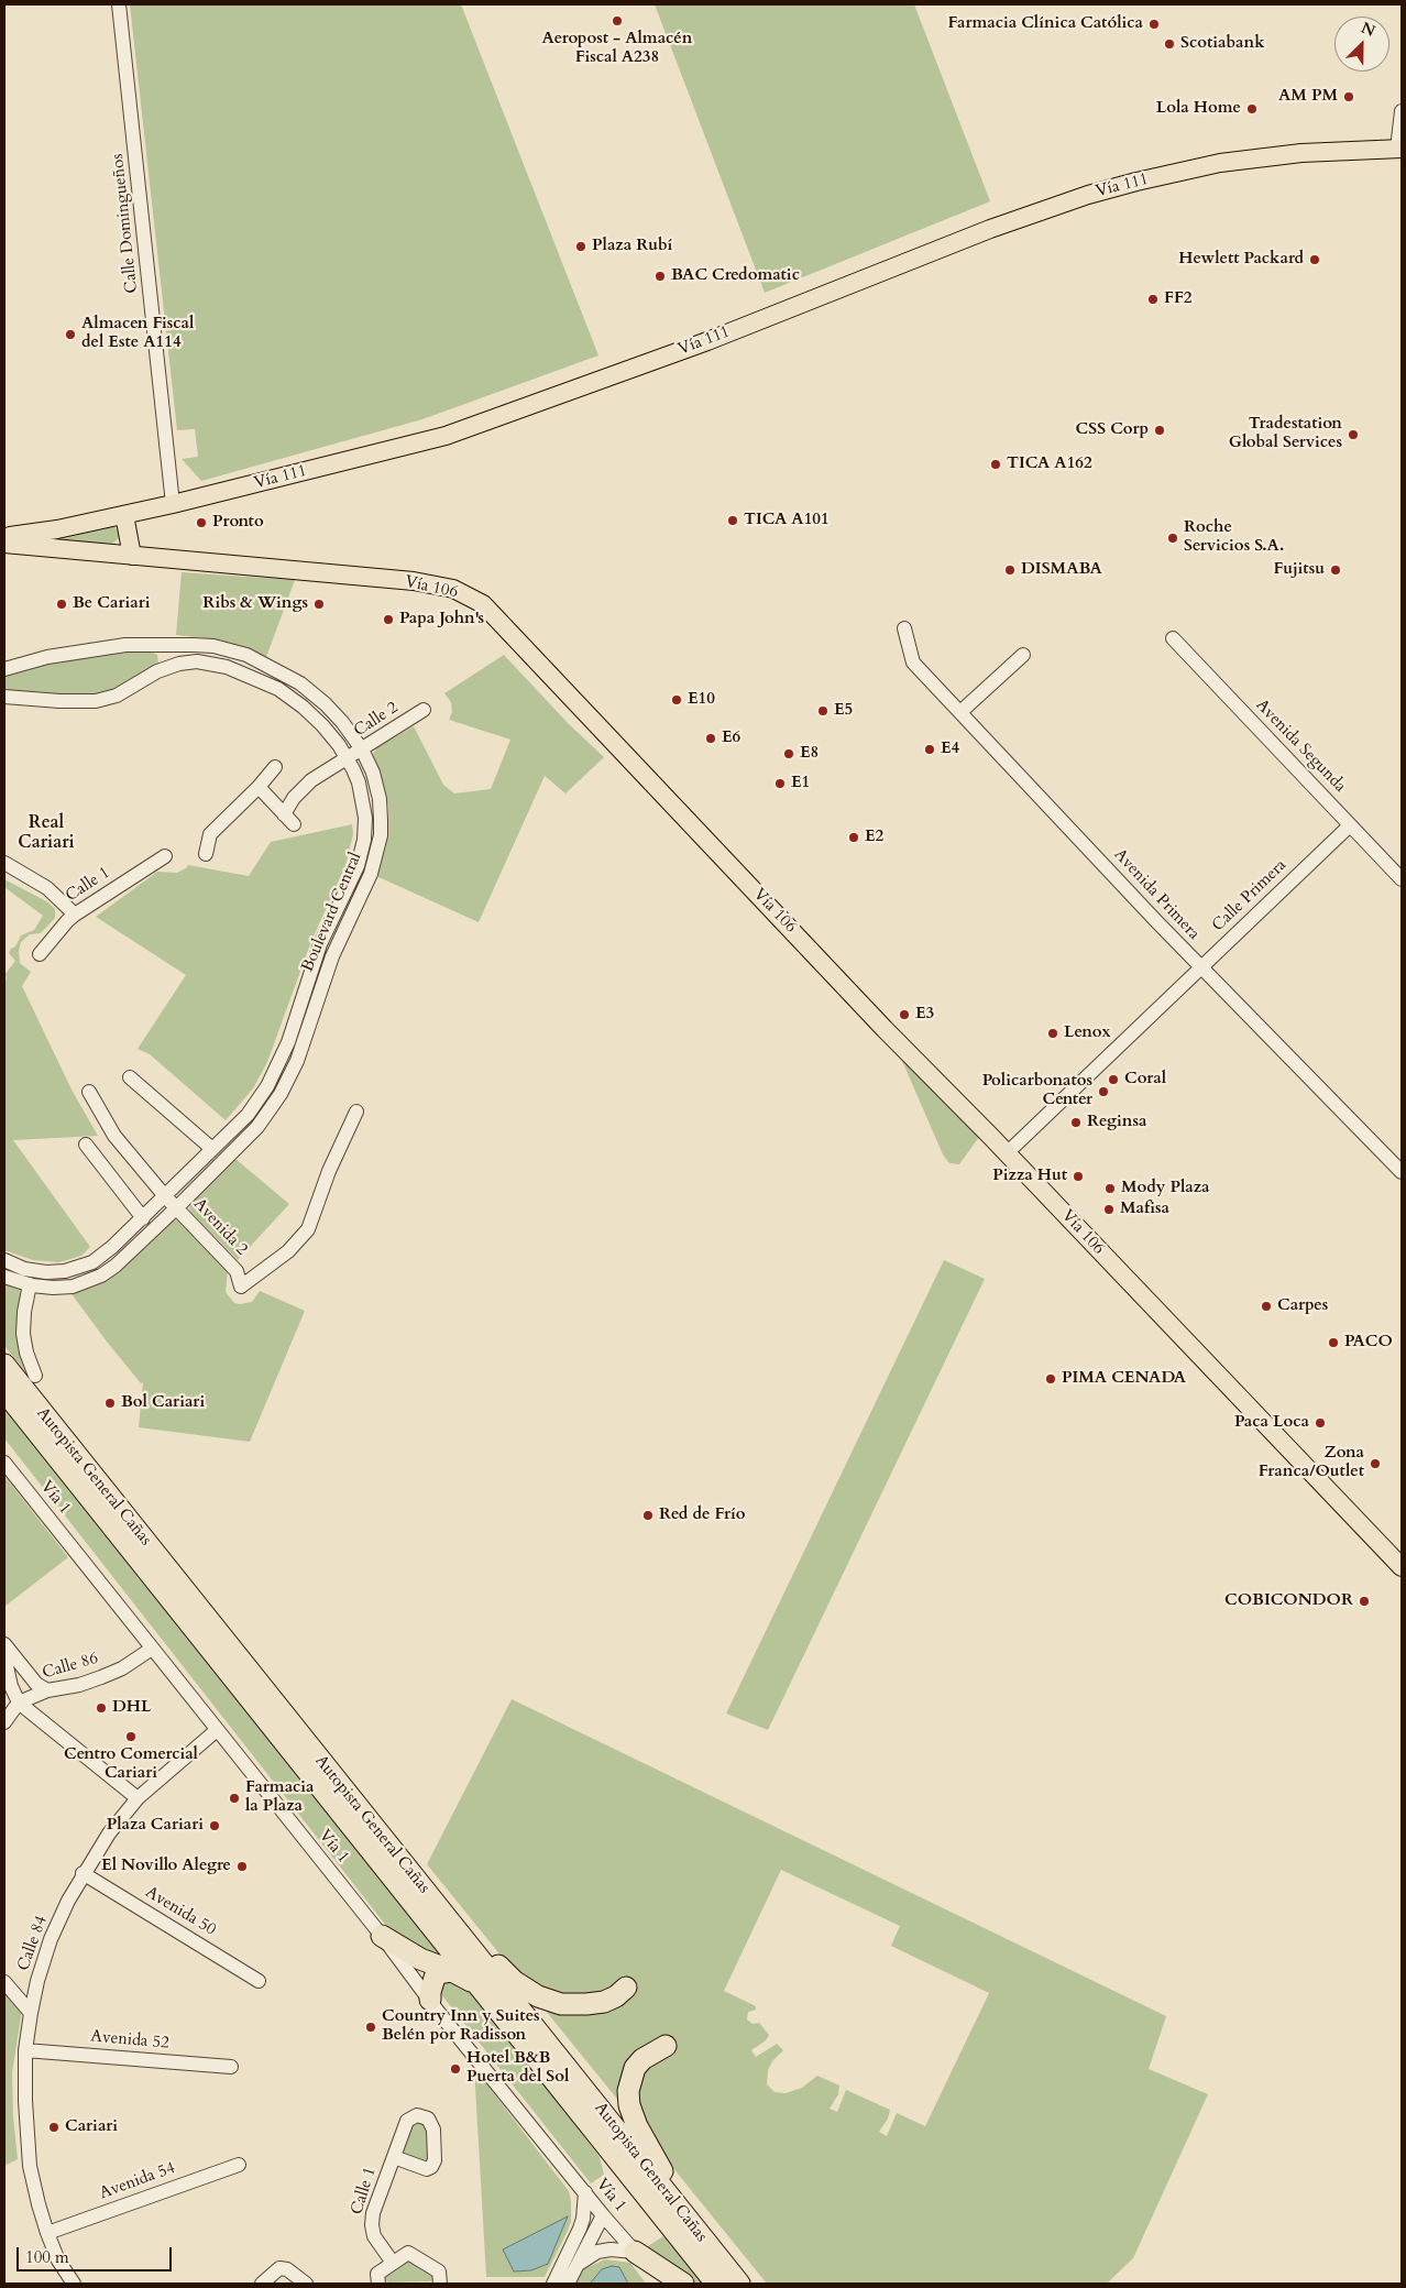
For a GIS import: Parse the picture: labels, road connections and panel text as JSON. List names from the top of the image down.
{
  "streets": {
    "highway": ["Autopista General Cañas"],
    "main road": ["Vía 111", "Vía 106"],
    "street": [
      "Calle Domingueños",
      "Calle 2",
      "Avenida Segunda",
      "Calle 1",
      "Avenida Primera",
      "Calle Primera",
      "Boulevard Central",
      "Avenida 2",
      "Vía 1",
      "Calle 86",
      "Avenida 50",
      "Calle 84",
      "Avenida 52",
      "Avenida 54"
    ]
  },
  "crossings": [
    ["Vía 111", "Calle Domingueños"],
    ["Vía 106", "Calle Primera"],
    ["Calle 2", "Boulevard Central"],
    ["Avenida Segunda", "Calle Primera"],
    ["Avenida Primera", "Calle Primera"],
    ["Boulevard Central", "Avenida 2"],
    ["Vía 1", "Calle 86"],
    ["Vía 1", "Calle 84"],
    ["Avenida 50", "Calle 84"],
    ["Calle 84", "Avenida 52"],
    ["Calle 84", "Avenida 54"]
  ],
  "districts": ["Real Cariari"],
  "places": [
    "Aeropost - Almacén Fiscal A238",
    "Farmacia Clínica Católica",
    "Scotiabank",
    "AM PM",
    "Lola Home",
    "Plaza Rubí",
    "Hewlett Packard",
    "BAC Credomatic",
    "FF2",
    "Almacen Fiscal del Este A114",
    "CSS Corp",
    "Tradestation Global Services",
    "TICA A162",
    "TICA A101",
    "Pronto",
    "Roche Servicios S.A.",
    "DISMABA",
    "Fujitsu",
    "Be Cariari",
    "Ribs & Wings",
    "Papa John's",
    "E10",
    "E5",
    "E6",
    "E4",
    "E8",
    "E1",
    "E2",
    "E3",
    "Lenox",
    "Coral",
    "Policarbonatos Center",
    "Reginsa",
    "Pizza Hut",
    "Mody Plaza",
    "Mafisa",
    "Carpes",
    "PACO",
    "PIMA CENADA",
    "Bol Cariari",
    "Paca Loca",
    "Zona Franca/Outlet",
    "Red de Frío",
    "COBICONDOR",
    "DHL",
    "Centro Comercial Cariari",
    "Farmacia la Plaza",
    "Plaza Cariari",
    "El Novillo Alegre",
    "Country Inn y Suites Belén por Radisson",
    "Hotel B&B Puerta del Sol",
    "Cariari"
  ],
  "scale_bar": "100 m",
  "north": "top right"
}
